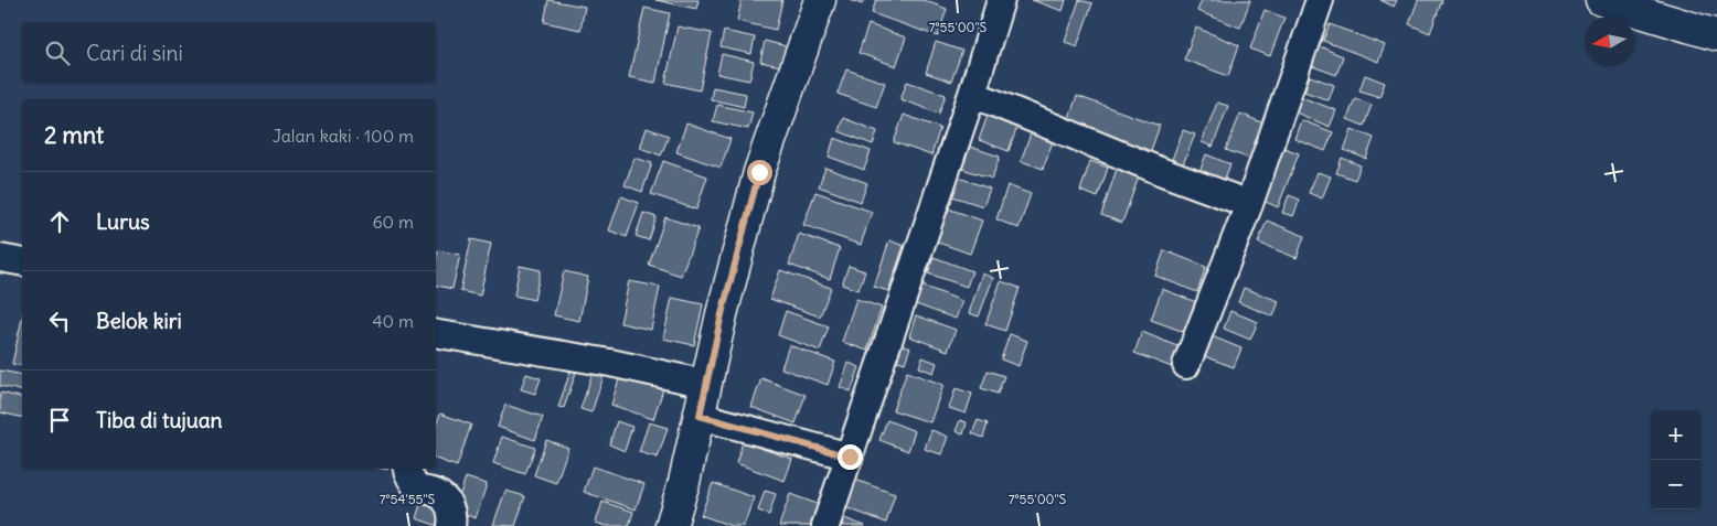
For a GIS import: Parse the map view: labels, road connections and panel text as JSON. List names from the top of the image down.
{
  "north": "left",
  "page": {
    "search": "Cari di sini",
    "heading": ["2 mnt", "Jalan kaki · 100 m"],
    "list": [
      ["Lurus", "60 m"],
      ["Belok kiri", "40 m"],
      "Tiba di tujuan"
    ],
    "map_buttons": ["+", "−"]
  },
  "coordinates": ["7°55'00\"S", "7°54'55\"S"]
}
